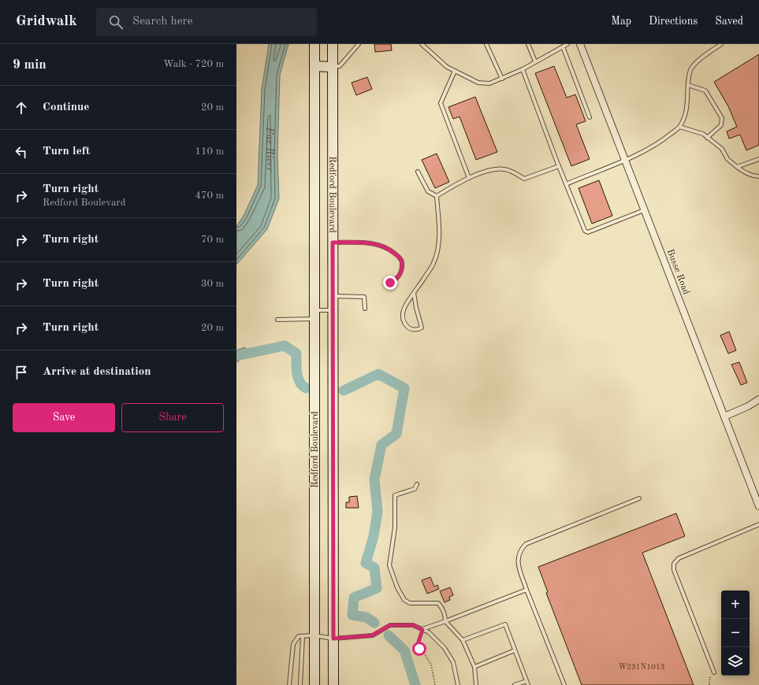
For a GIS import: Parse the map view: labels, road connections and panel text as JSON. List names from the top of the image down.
{
  "streets": {
    "main road": ["Redford Boulevard"],
    "street": ["Busse Road"]
  },
  "water": ["Fox River"],
  "house_numbers": ["W231N1013"],
  "page": {
    "header": "Gridwalk",
    "search": "Search here",
    "nav": ["Map", "Directions", "Saved"],
    "heading": ["9 min", "Walk · 720 m"],
    "list": [
      ["Continue", "20 m"],
      ["Turn left", "110 m"],
      ["Turn right", "Redford Boulevard", "470 m"],
      ["Turn right", "70 m"],
      ["Turn right", "30 m"],
      ["Turn right", "20 m"],
      "Arrive at destination"
    ],
    "buttons": ["Save", "Share"],
    "map_buttons": ["+", "−"]
  }
}
